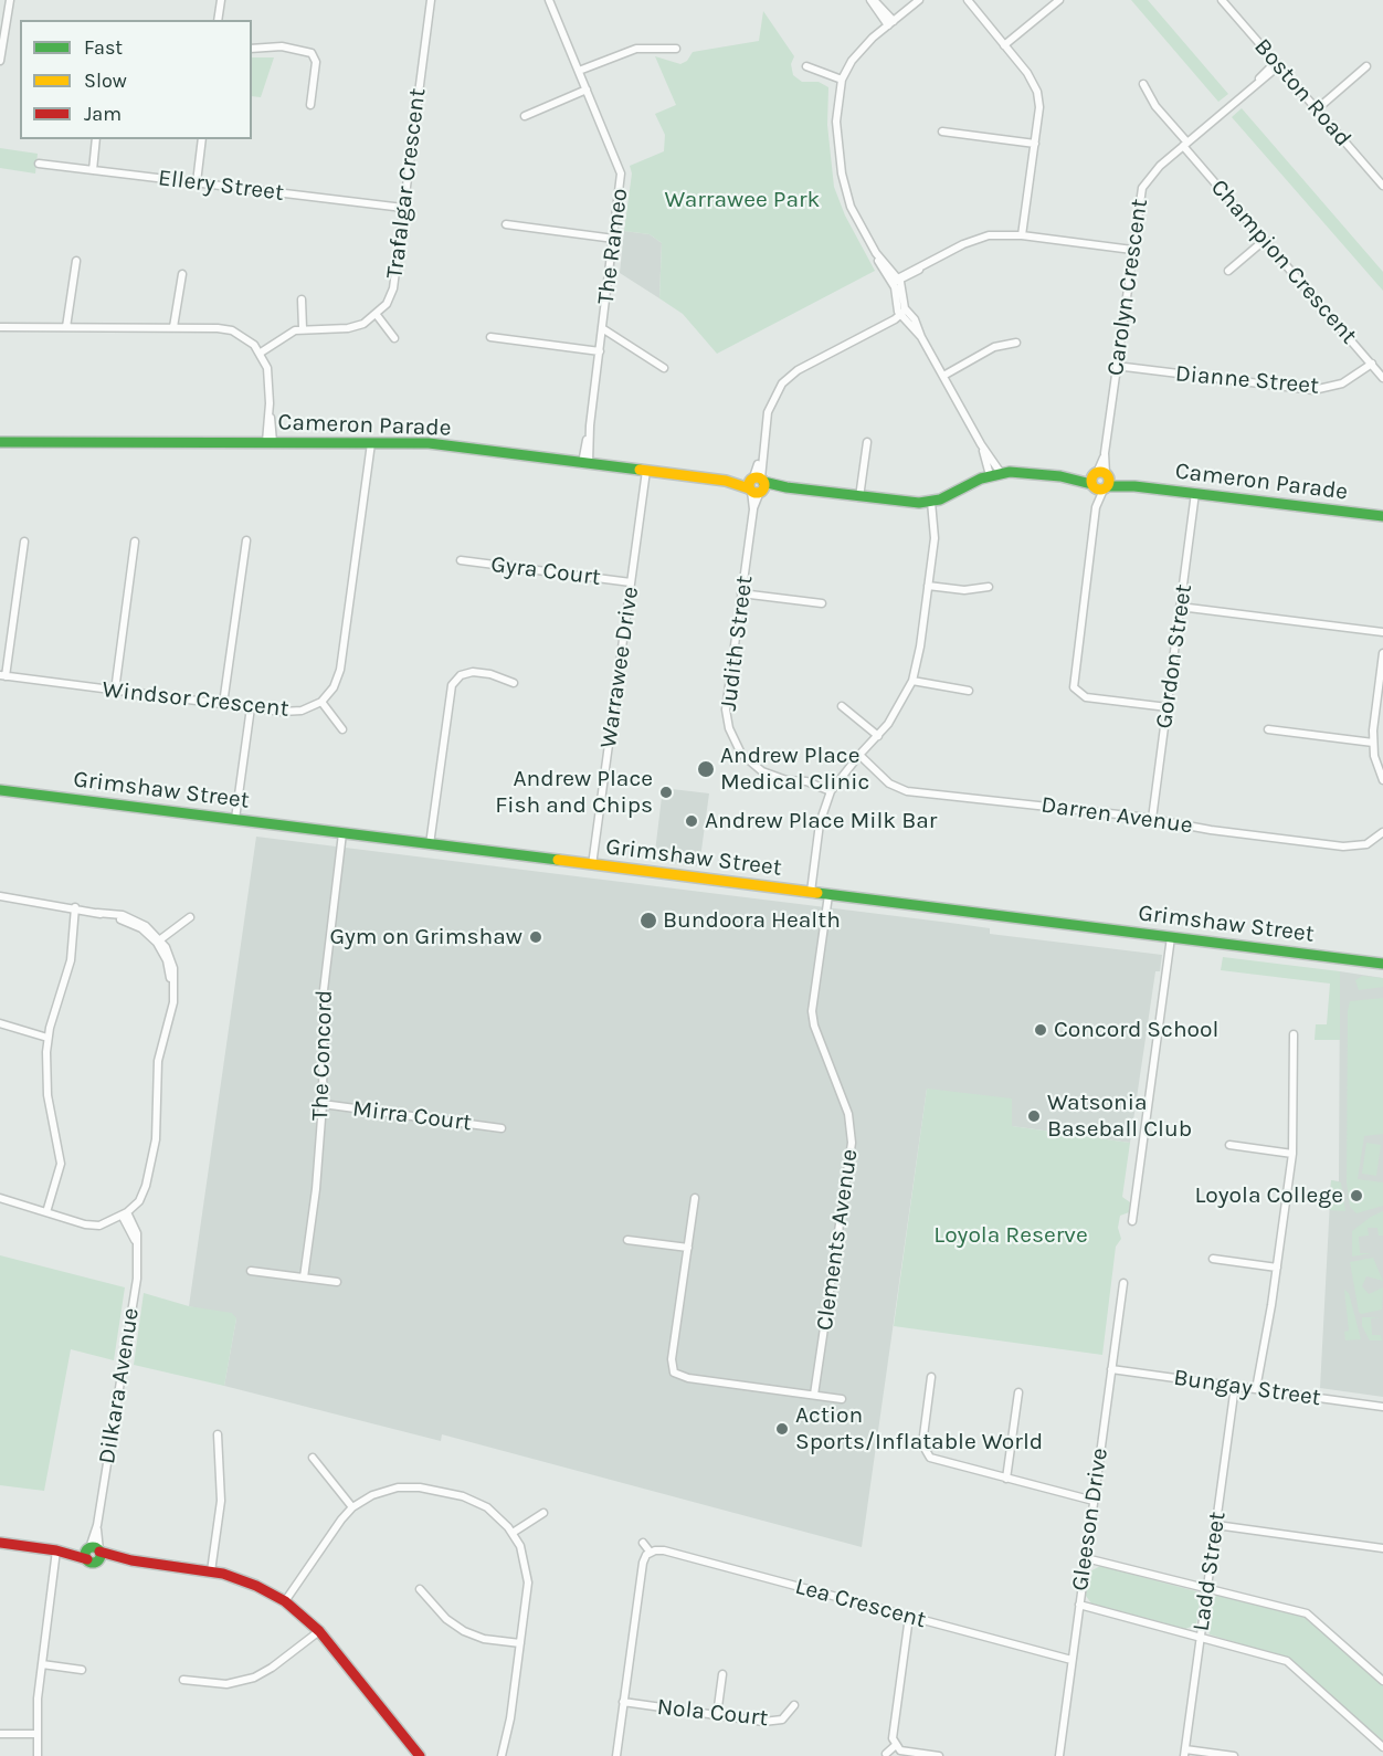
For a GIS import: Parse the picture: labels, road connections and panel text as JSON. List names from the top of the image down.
{
  "streets": {
    "street": [
      "Boston Road",
      "Trafalgar Crescent",
      "Ellery Street",
      "The Rameo",
      "Champion Crescent",
      "Carolyn Crescent",
      "Dianne Street",
      "Cameron Parade",
      "Gyra Court",
      "Judith Street",
      "Gordon Street",
      "Warrawee Drive",
      "Windsor Crescent",
      "Grimshaw Street",
      "Darren Avenue",
      "The Concord",
      "Mirra Court",
      "Clements Avenue",
      "Dilkara Avenue",
      "Bungay Street",
      "Gleeson Drive",
      "Ladd Street",
      "Lea Crescent",
      "Nola Court"
    ]
  },
  "crossings": [
    ["Boston Road", "Carolyn Crescent"],
    ["Trafalgar Crescent", "Ellery Street"],
    ["The Rameo", "Cameron Parade"],
    ["Champion Crescent", "Carolyn Crescent"],
    ["Champion Crescent", "Dianne Street"],
    ["Carolyn Crescent", "Dianne Street"],
    ["Carolyn Crescent", "Cameron Parade"],
    ["Carolyn Crescent", "Gordon Street"],
    ["Cameron Parade", "Judith Street"],
    ["Cameron Parade", "Gordon Street"],
    ["Cameron Parade", "Warrawee Drive"],
    ["Cameron Parade", "Windsor Crescent"],
    ["Gyra Court", "Warrawee Drive"],
    ["Gordon Street", "Darren Avenue"],
    ["Warrawee Drive", "Grimshaw Street"],
    ["Grimshaw Street", "The Concord"],
    ["Grimshaw Street", "Clements Avenue"],
    ["The Concord", "Mirra Court"],
    ["Bungay Street", "Gleeson Drive"],
    ["Bungay Street", "Ladd Street"],
    ["Gleeson Drive", "Lea Crescent"]
  ],
  "parks": ["Warrawee Park", "Loyola Reserve"],
  "places": [
    "Andrew Place Medical Clinic",
    "Andrew Place Fish and Chips",
    "Andrew Place Milk Bar",
    "Bundoora Health",
    "Gym on Grimshaw",
    "Concord School",
    "Watsonia Baseball Club",
    "Loyola College",
    "Action Sports/Inflatable World"
  ],
  "legend": ["Fast", "Slow", "Jam"]
}
